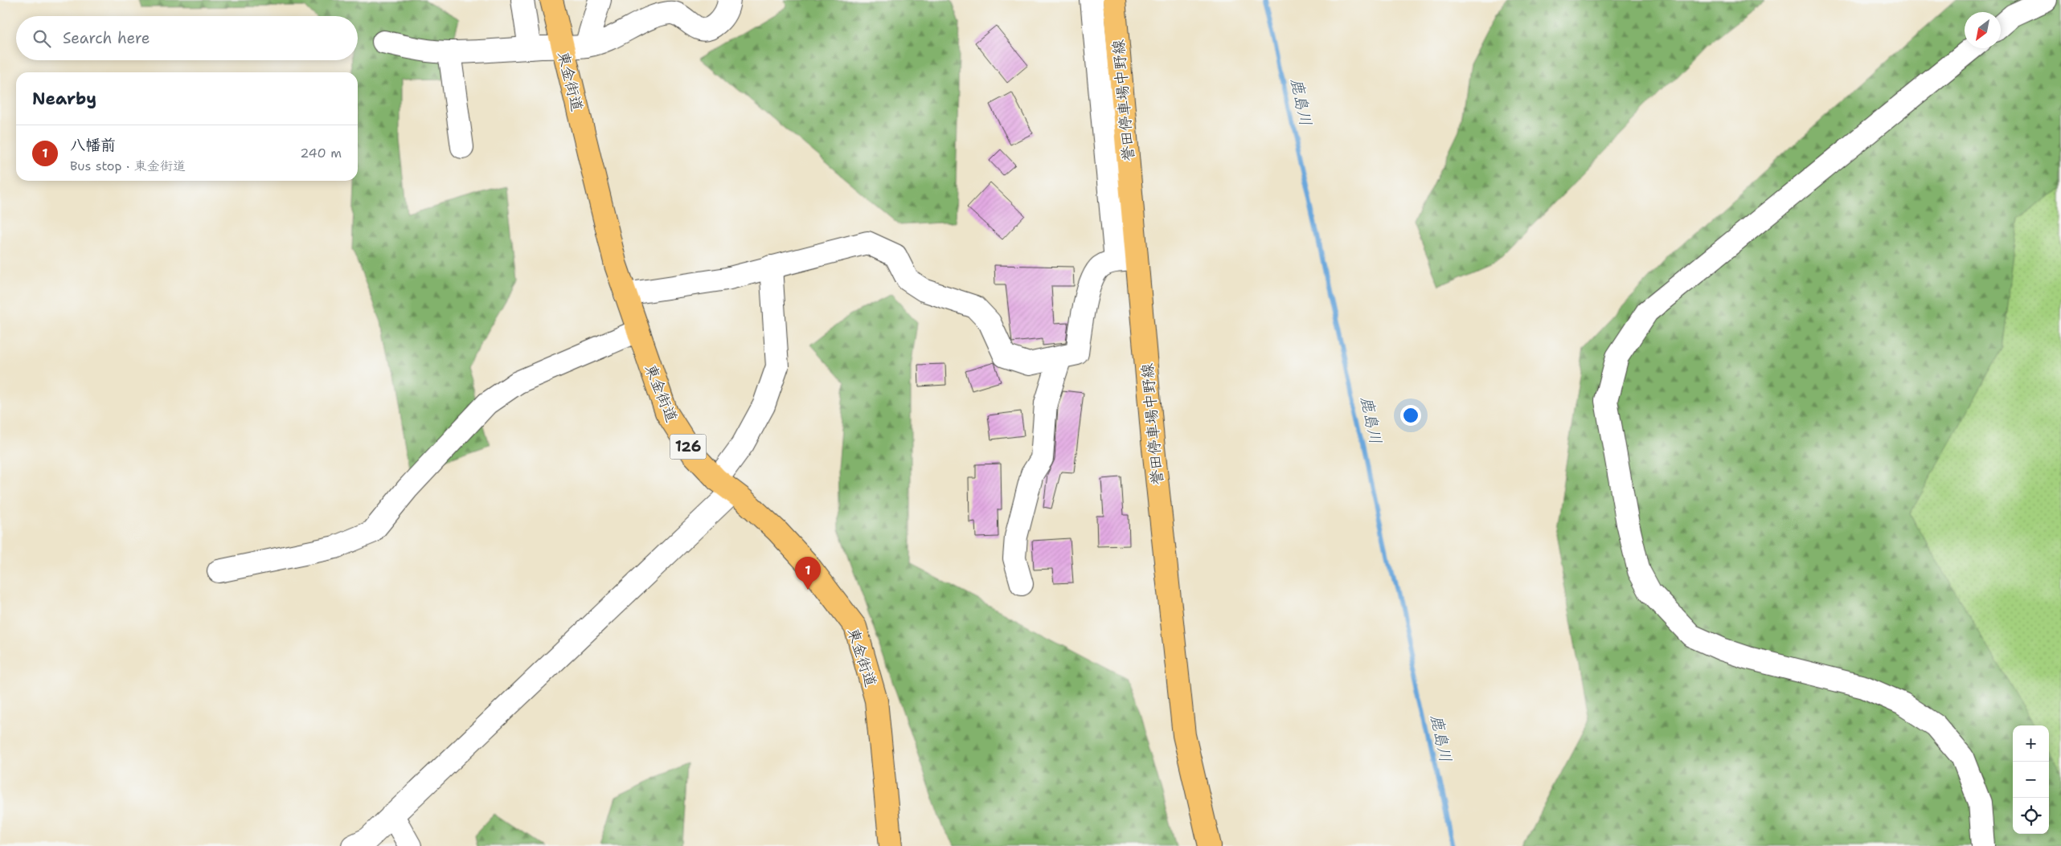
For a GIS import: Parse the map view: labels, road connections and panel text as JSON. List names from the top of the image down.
{
  "streets": {
    "main road": ["東金街道", "誉田停車場中野線", "126"]
  },
  "water": ["鹿島川"],
  "north": "bottom left",
  "page": {
    "search": "Search here",
    "heading": "Nearby",
    "list": [
      {
        "mark": "1",
        "name": "八幡前",
        "note": "Bus stop · 東金街道",
        "value": "240 m"
      }
    ],
    "pins": "1",
    "map_buttons": ["+", "−"]
  }
}
